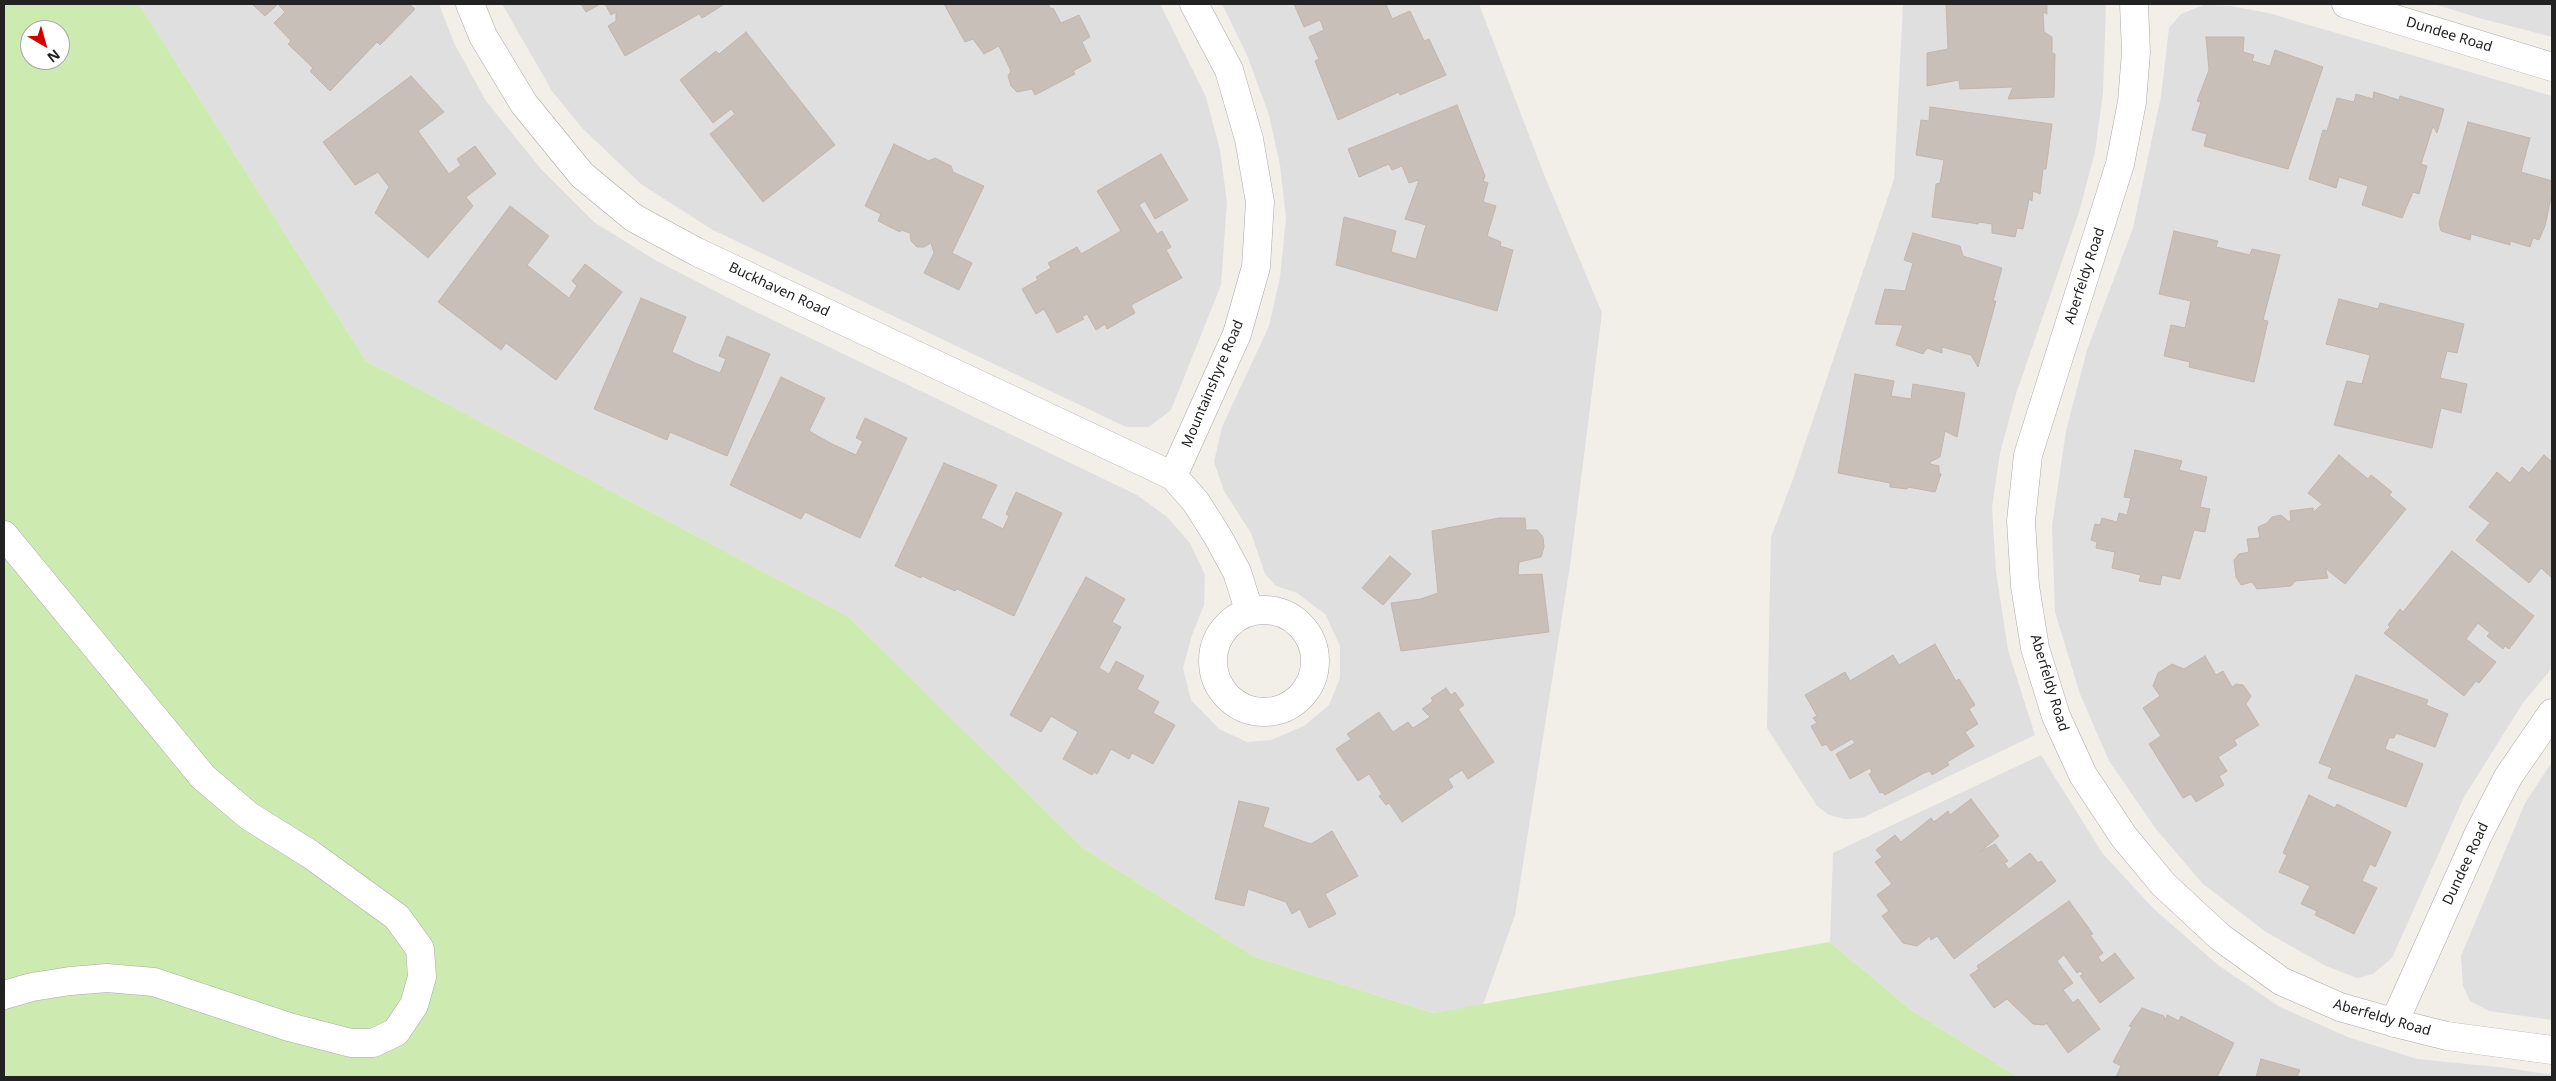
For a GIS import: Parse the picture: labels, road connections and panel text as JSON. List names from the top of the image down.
{
  "streets": {
    "street": [
      "Dundee Road",
      "Aberfeldy Road",
      "Buckhaven Road",
      "Mountainshyre Road"
    ]
  },
  "crossings": [
    ["Dundee Road", "Aberfeldy Road"],
    ["Buckhaven Road", "Mountainshyre Road"]
  ],
  "north": "bottom right"
}
